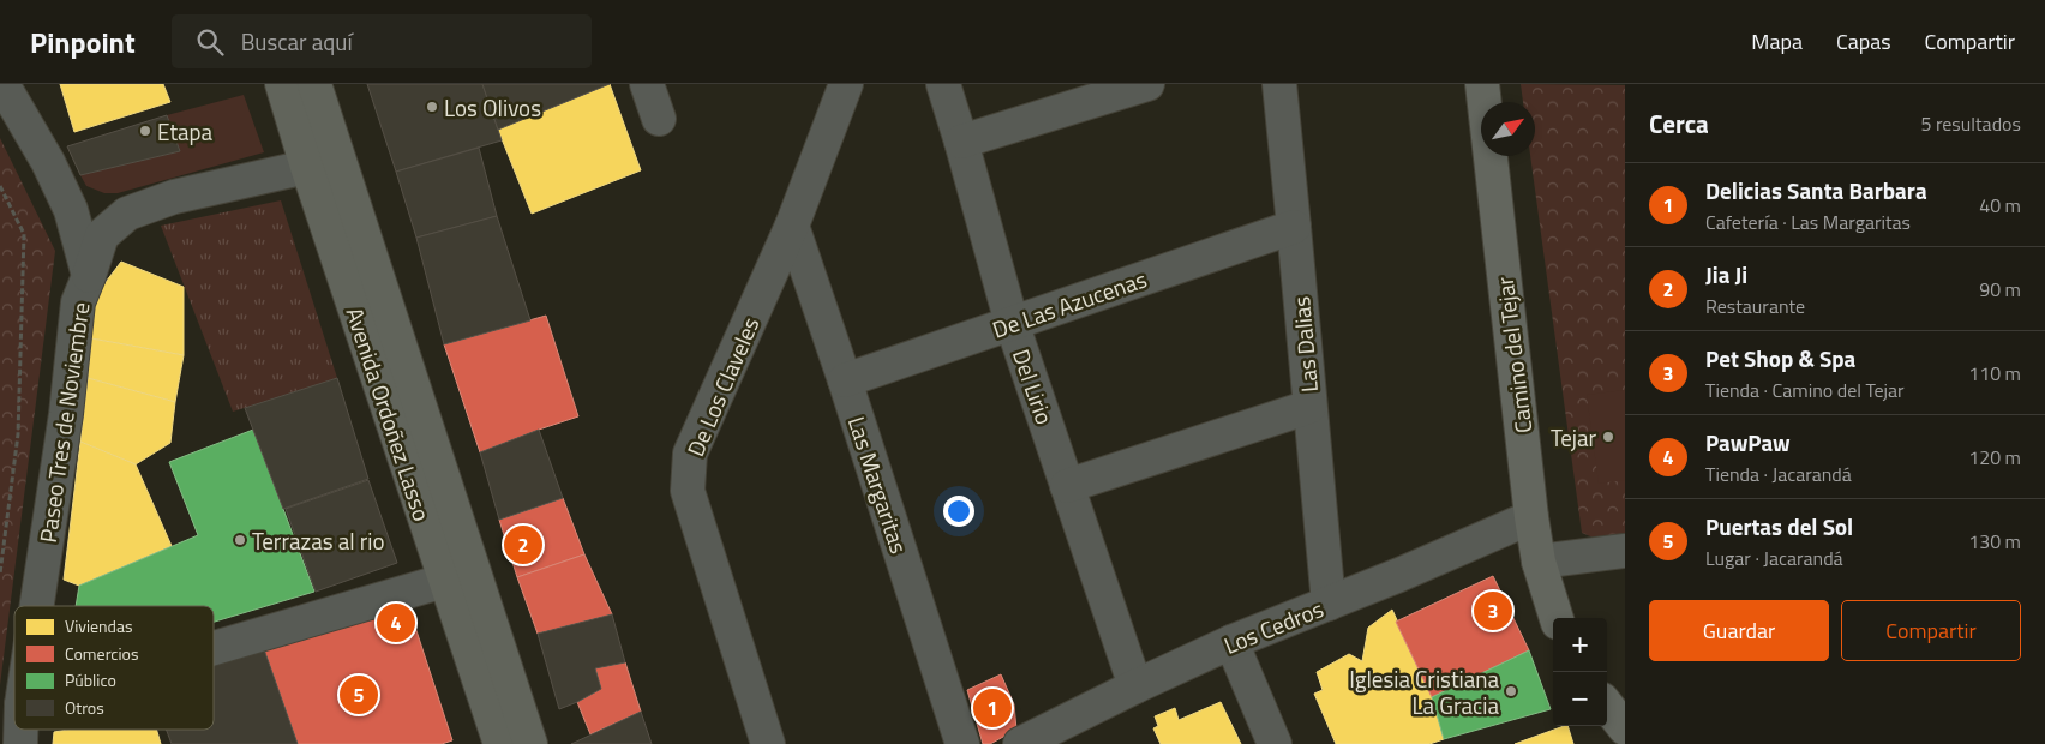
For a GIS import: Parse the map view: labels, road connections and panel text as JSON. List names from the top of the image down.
{
  "streets": {
    "main road": ["Avenida Ordoñez Lasso"],
    "street": [
      "De Las Azucenas",
      "Las Dalias",
      "Camino del Tejar",
      "De Los Claveles",
      "Del Lirio",
      "Paseo Tres de Noviembre",
      "Las Margaritas",
      "Los Cedros"
    ]
  },
  "crossings": [
    ["De Las Azucenas", "Las Dalias"],
    ["De Las Azucenas", "Del Lirio"],
    ["De Las Azucenas", "Las Margaritas"],
    ["Las Dalias", "Los Cedros"],
    ["Camino del Tejar", "Los Cedros"],
    ["De Los Claveles", "Las Margaritas"],
    ["Del Lirio", "Los Cedros"]
  ],
  "places": [
    "Los Olivos",
    "Etapa",
    "Tejar",
    "Terrazas al rio",
    "Iglesia Cristiana La Gracia"
  ],
  "legend": [
    "Viviendas",
    "Comercios",
    "Público",
    "Otros"
  ],
  "north": "top right",
  "page": {
    "header": "Pinpoint",
    "search": "Buscar aquí",
    "nav": ["Mapa", "Capas", "Compartir"],
    "heading": ["Cerca", "5 resultados"],
    "list": [
      {
        "mark": "1",
        "name": "Delicias Santa Barbara",
        "note": "Cafetería · Las Margaritas",
        "value": "40 m"
      },
      {
        "mark": "2",
        "name": "Jia Ji",
        "note": "Restaurante",
        "value": "90 m"
      },
      {
        "mark": "3",
        "name": "Pet Shop & Spa",
        "note": "Tienda · Camino del Tejar",
        "value": "110 m"
      },
      {
        "mark": "4",
        "name": "PawPaw",
        "note": "Tienda · Jacarandá",
        "value": "120 m"
      },
      {
        "mark": "5",
        "name": "Puertas del Sol",
        "note": "Lugar · Jacarandá",
        "value": "130 m"
      }
    ],
    "pins": [
      "2",
      "3",
      "4",
      "5",
      "1"
    ],
    "buttons": ["Guardar", "Compartir"],
    "map_buttons": ["+", "−"]
  }
}
